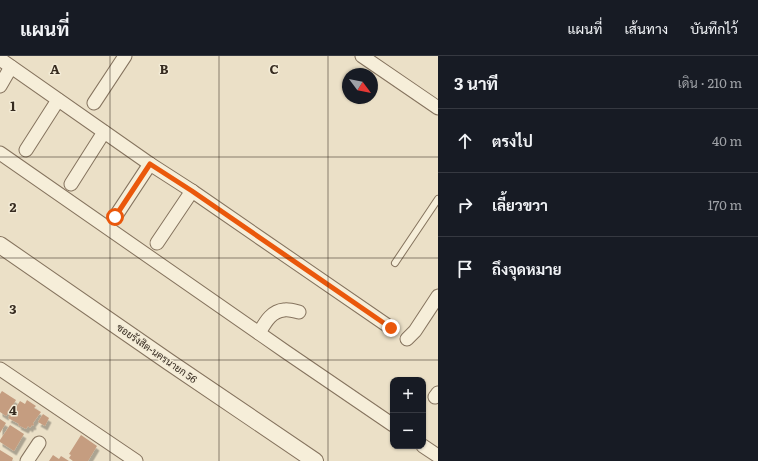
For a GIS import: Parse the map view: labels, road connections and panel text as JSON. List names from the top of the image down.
{
  "streets": {
    "street": ["ซอยรังสิต-นครนายก 56"]
  },
  "north": "bottom right",
  "page": {
    "header": "แผนที่",
    "nav": ["แผนที่", "เส้นทาง", "บันทึกไว้"],
    "heading": ["3 นาที", "เดิน · 210 m"],
    "list": [
      ["ตรงไป", "40 m"],
      ["เลี้ยวขวา", "170 m"],
      "ถึงจุดหมาย"
    ],
    "map_buttons": ["+", "−"]
  },
  "grid": {
    "columns": ["A", "B", "C"],
    "rows": [
      "1",
      "2",
      "3",
      "4"
    ]
  }
}
